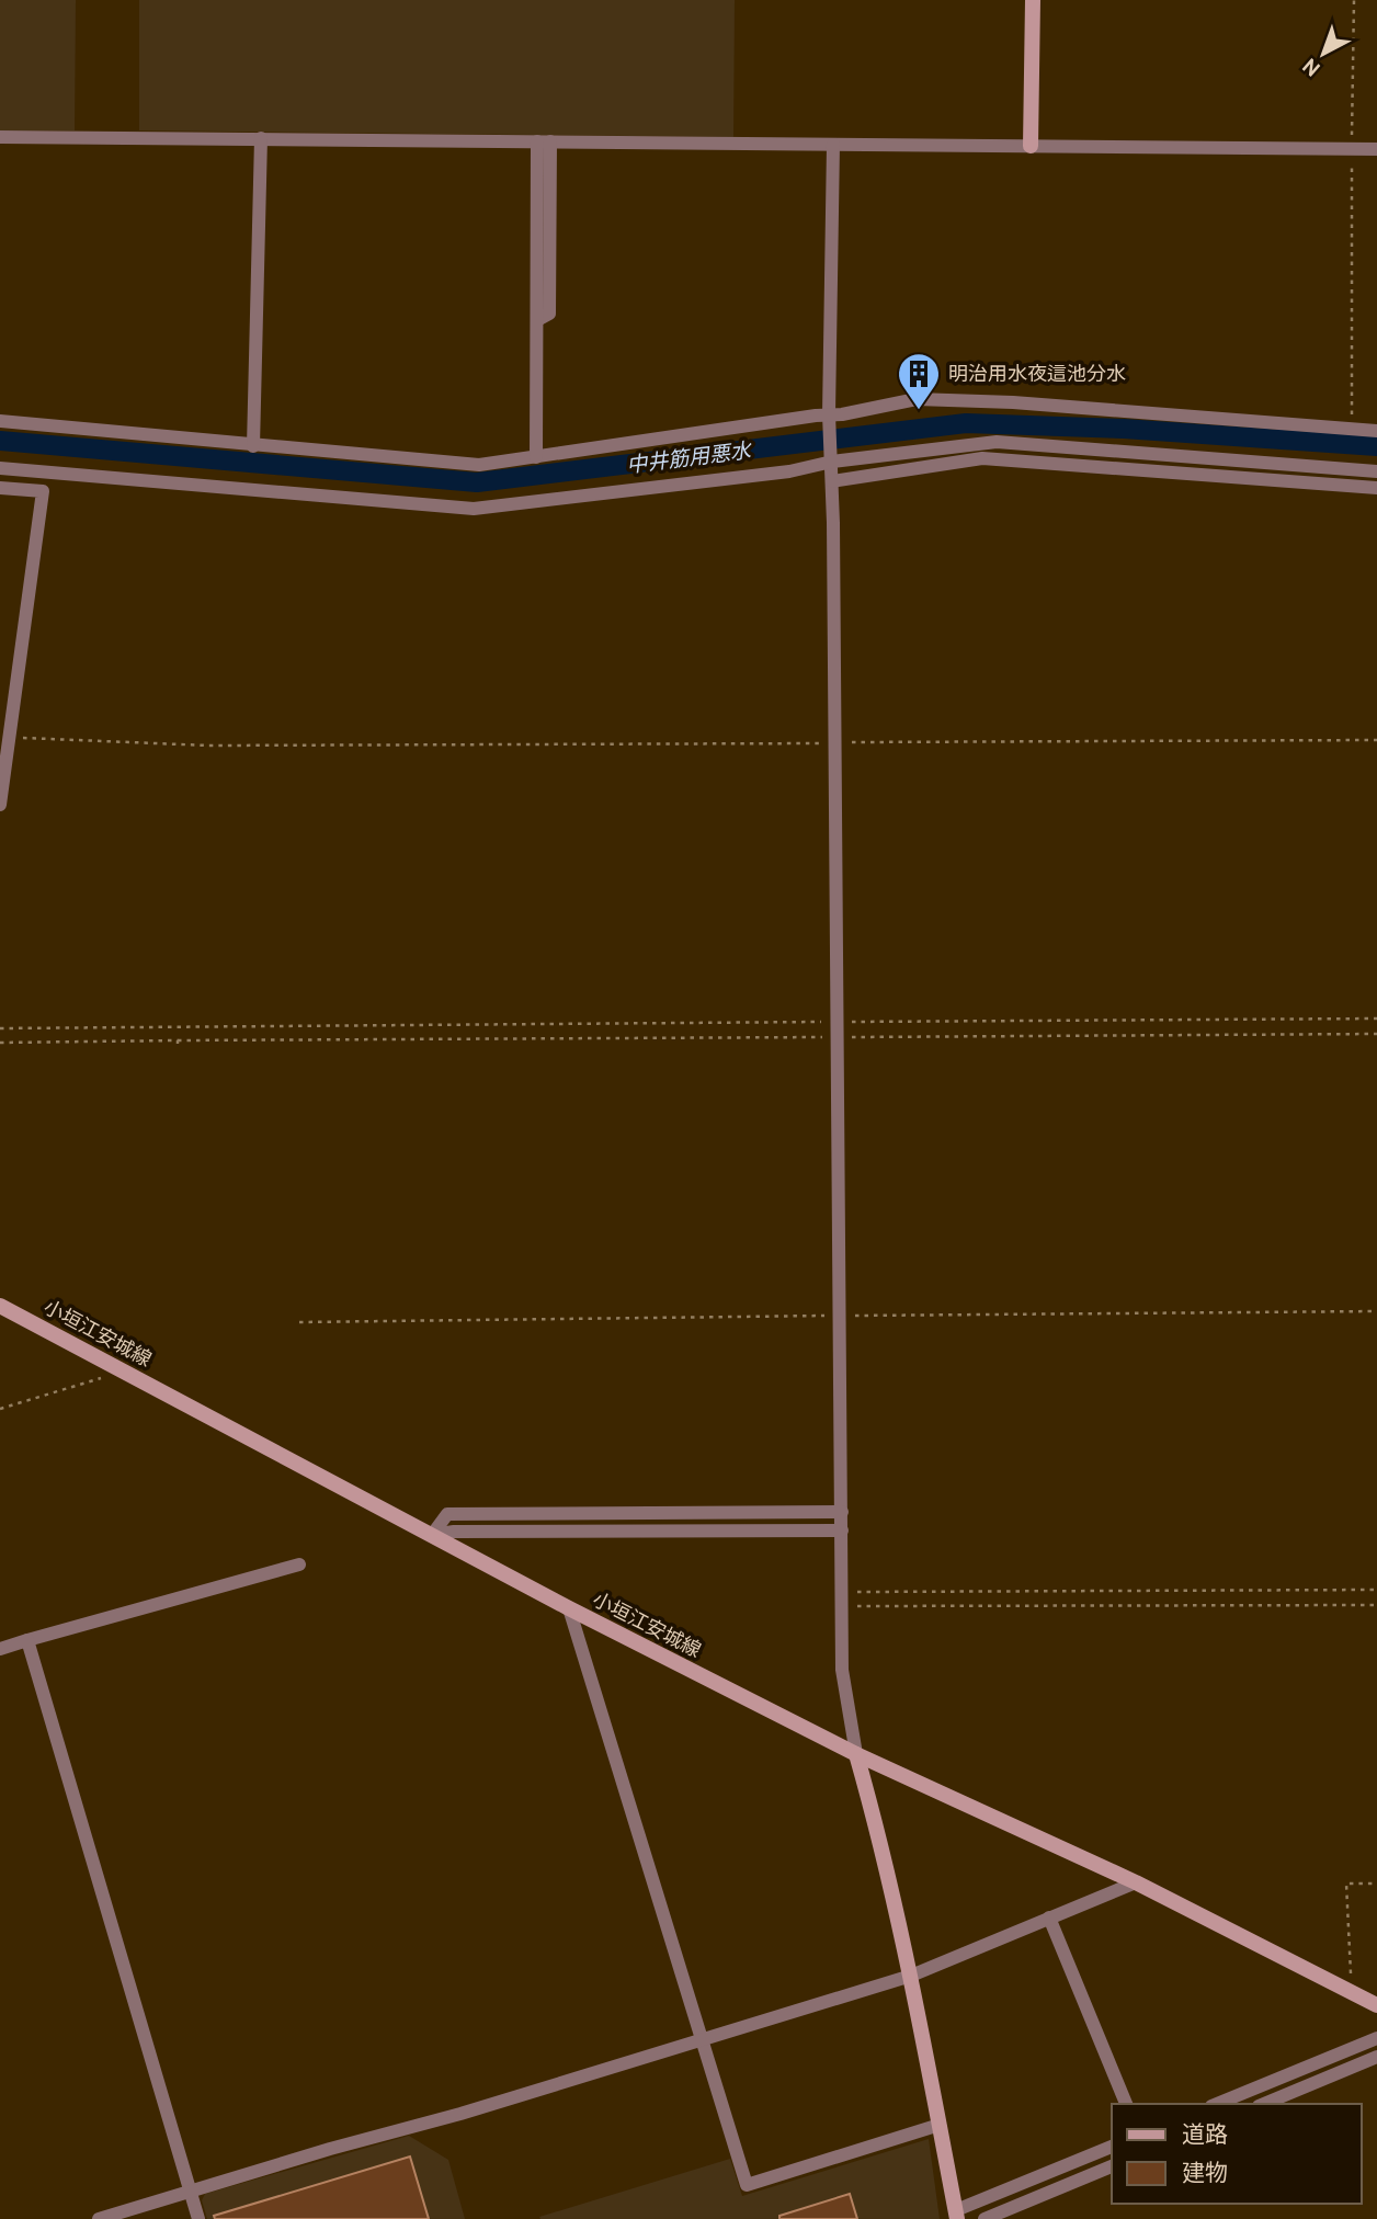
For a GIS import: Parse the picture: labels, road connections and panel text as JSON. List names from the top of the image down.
{
  "streets": {
    "main road": ["小垣江安城線"]
  },
  "water": ["中井筋用悪水"],
  "places": {
    "building": ["明治用水夜這池分水"]
  },
  "legend": ["道路", "建物"],
  "north": "bottom left"
}
